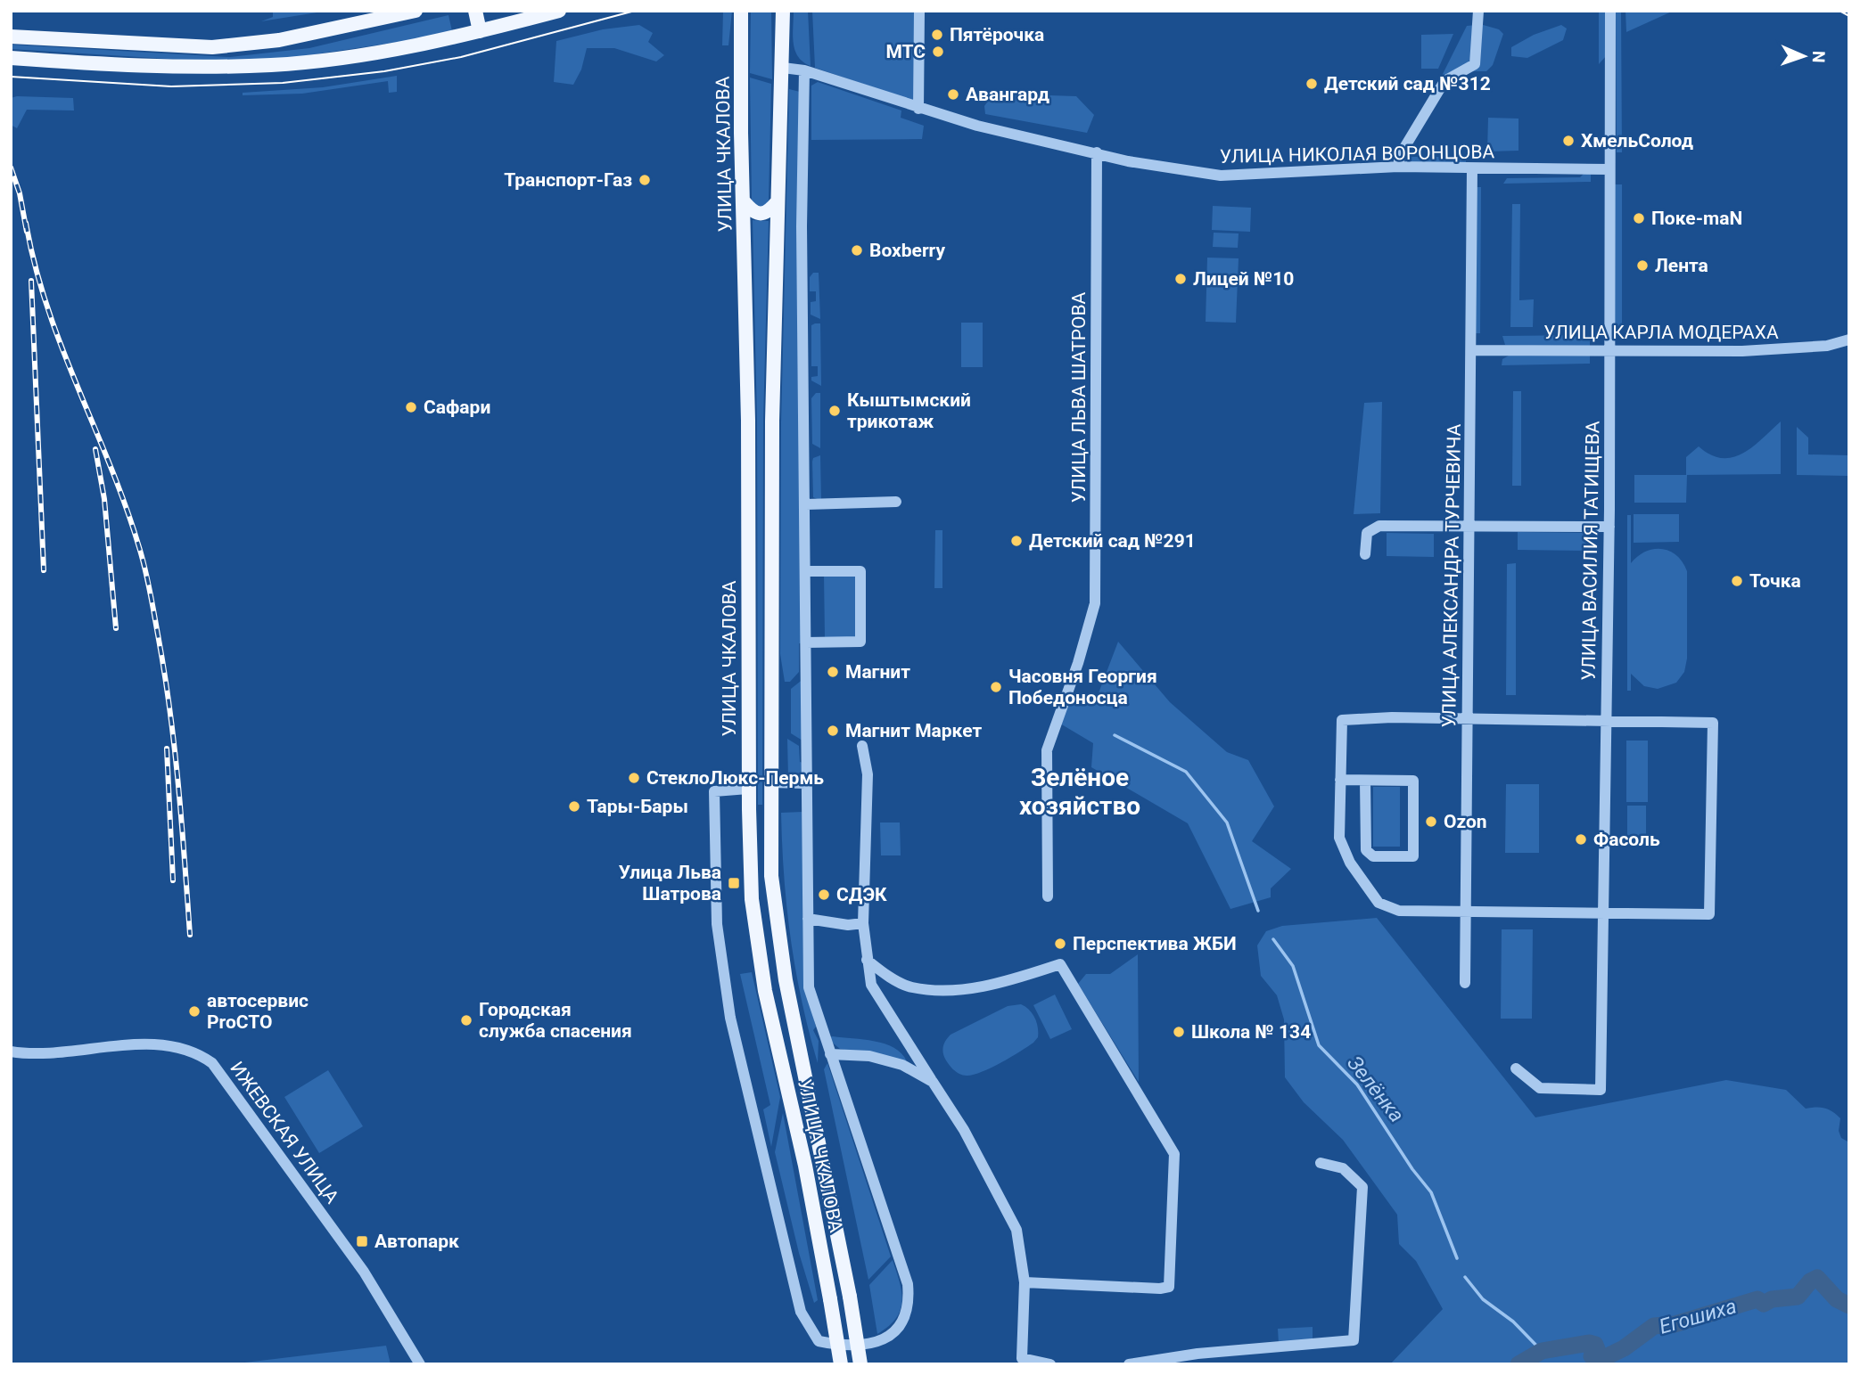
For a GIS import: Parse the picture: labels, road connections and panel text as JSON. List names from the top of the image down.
{
  "streets": {
    "main road": ["УЛИЦА ЧКАЛОВА"],
    "street": [
      "УЛИЦА НИКОЛАЯ ВОРОНЦОВА",
      "УЛИЦА КАРЛА МОДЕРАХА",
      "УЛИЦА ЛЬВА ШАТРОВА",
      "УЛИЦА ВАСИЛИЯ ТАТИЩЕВА",
      "УЛИЦА АЛЕКСАНДРА ТУРЧЕВИЧА",
      "ИЖЕВСКАЯ УЛИЦА"
    ]
  },
  "crossings": [
    ["УЛИЦА ЧКАЛОВА", "УЛИЦА НИКОЛАЯ ВОРОНЦОВА"],
    ["УЛИЦА НИКОЛАЯ ВОРОНЦОВА", "УЛИЦА ЛЬВА ШАТРОВА"],
    ["УЛИЦА НИКОЛАЯ ВОРОНЦОВА", "УЛИЦА ВАСИЛИЯ ТАТИЩЕВА"],
    ["УЛИЦА НИКОЛАЯ ВОРОНЦОВА", "УЛИЦА АЛЕКСАНДРА ТУРЧЕВИЧА"],
    ["УЛИЦА КАРЛА МОДЕРАХА", "УЛИЦА ВАСИЛИЯ ТАТИЩЕВА"],
    ["УЛИЦА КАРЛА МОДЕРАХА", "УЛИЦА АЛЕКСАНДРА ТУРЧЕВИЧА"]
  ],
  "districts": ["Зелёное хозяйство"],
  "water": ["Зелёнка", "Егошиха"],
  "places": {
    "other": [
      "Пятёрочка",
      "МТС",
      "Детский сад №312",
      "Авангард",
      "ХмельСолод",
      "Транспорт-Газ",
      "Поке-maN",
      "Boxberry",
      "Лента",
      "Лицей №10",
      "Сафари",
      "Кыштымский трикотаж",
      "Детский сад №291",
      "Точка",
      "Магнит",
      "Часовня Георгия Победоносца",
      "Магнит Маркет",
      "СтеклоЛюкс-Пермь",
      "Тары-Бары",
      "Ozon",
      "Фасоль",
      "СДЭК",
      "Перспектива ЖБИ",
      "автосервис ProСТО",
      "Городская служба спасения",
      "Школа № 134"
    ],
    "transit": ["Улица Льва Шатрова", "Автопарк"]
  },
  "north": "right"
}
